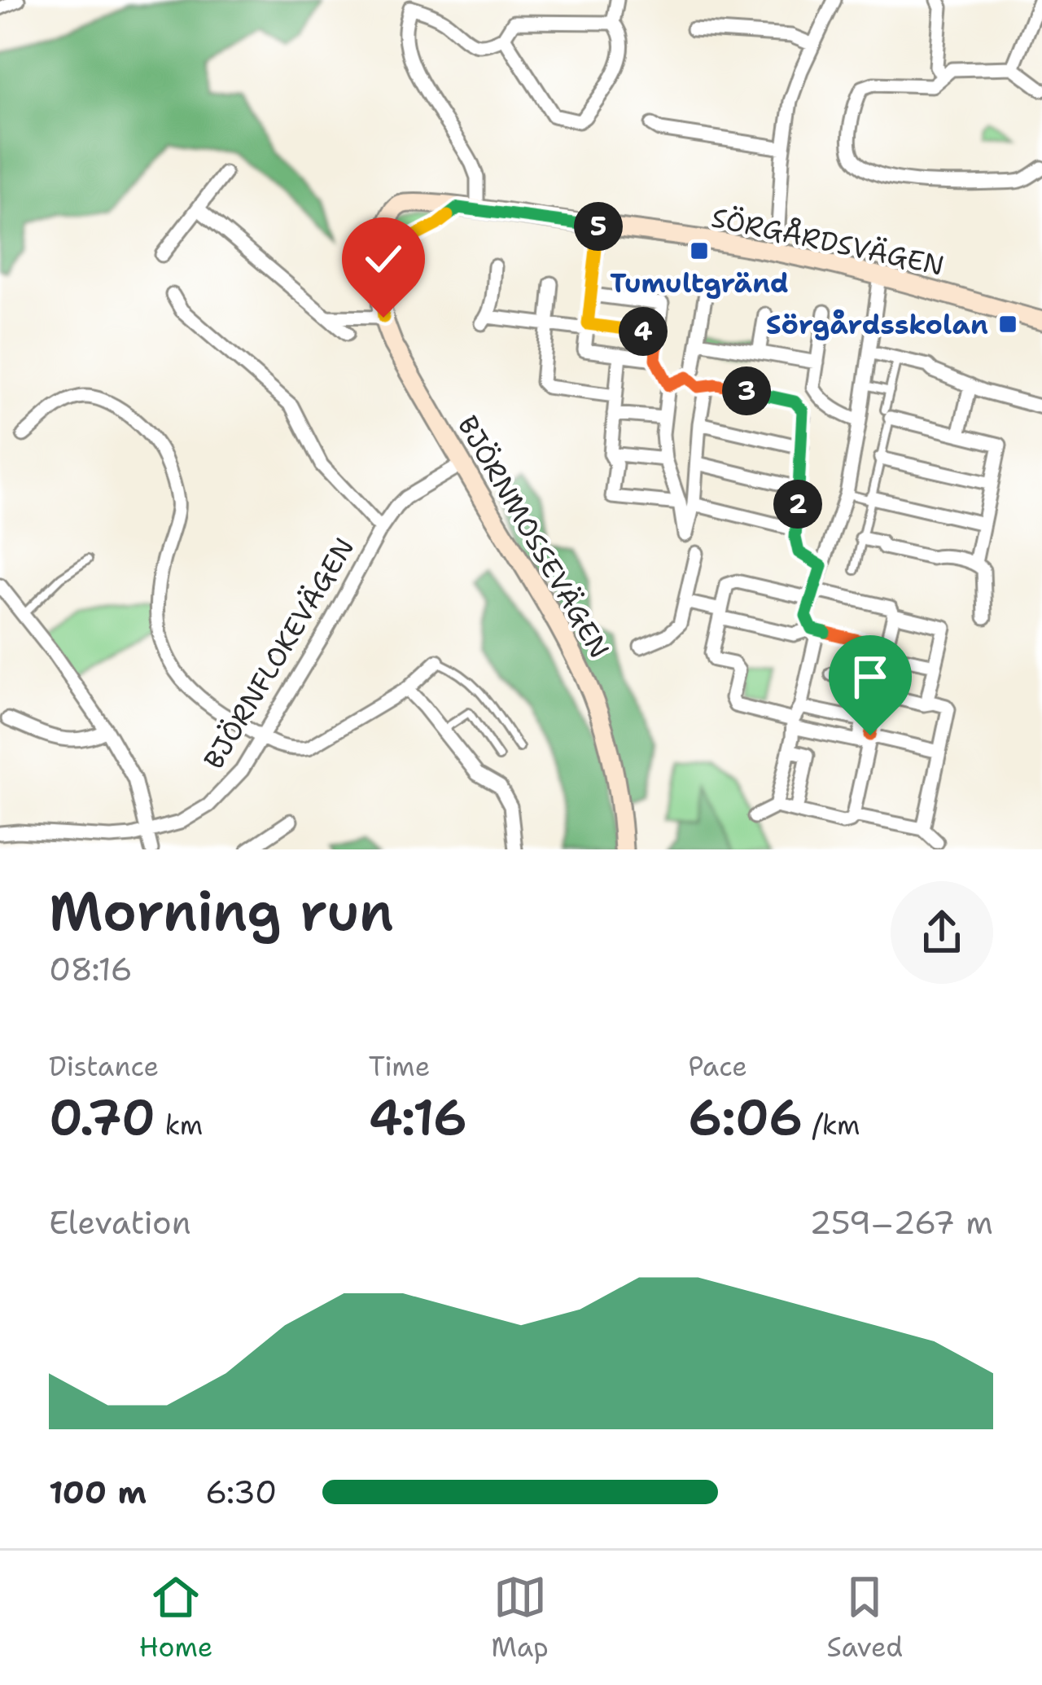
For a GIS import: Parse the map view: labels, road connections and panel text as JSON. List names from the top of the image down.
{
  "streets": {
    "street": ["SÖRGÅRDSVÄGEN", "BJÖRNMOSSEVÄGEN", "BJÖRNFLOKEVÄGEN"]
  },
  "crossings": [
    ["SÖRGÅRDSVÄGEN", "BJÖRNMOSSEVÄGEN"],
    ["BJÖRNMOSSEVÄGEN", "BJÖRNFLOKEVÄGEN"]
  ],
  "places": {
    "transit": ["Tumultgränd", "Sörgårdsskolan"]
  },
  "page": {
    "pins": [
      "5",
      "4",
      "3",
      "2"
    ],
    "heading": ["Morning run", "08:16"],
    "stats": [
      ["Distance", "0.70 km"],
      ["Time", "4:16"],
      ["Pace", "6:06 /km"]
    ],
    "chart": ["Elevation", "259–267 m"],
    "list": [
      {
        "name": "100 m",
        "note": "6:30"
      }
    ],
    "tabs": ["Home", "Map", "Saved"]
  }
}
